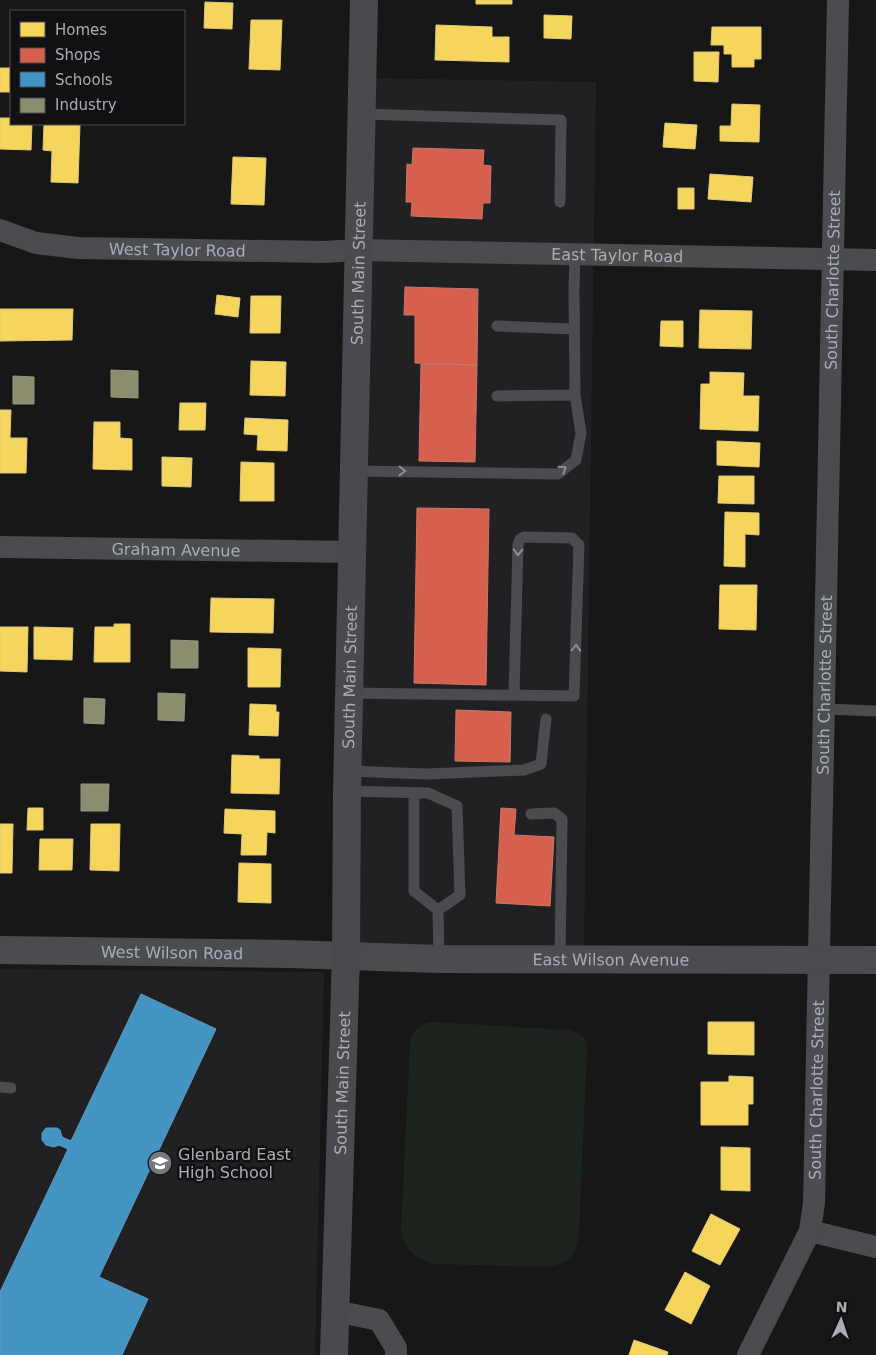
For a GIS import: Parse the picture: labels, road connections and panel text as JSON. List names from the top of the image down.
{
  "streets": {
    "main road": ["South Main Street"],
    "street": [
      "West Taylor Road",
      "East Taylor Road",
      "South Charlotte Street",
      "Graham Avenue",
      "West Wilson Road",
      "East Wilson Avenue"
    ]
  },
  "crossings": [
    ["West Taylor Road", "East Taylor Road"],
    ["West Taylor Road", "South Main Street"],
    ["East Taylor Road", "South Main Street"],
    ["East Taylor Road", "South Charlotte Street"],
    ["South Main Street", "Graham Avenue"],
    ["South Main Street", "West Wilson Road"],
    ["South Main Street", "East Wilson Avenue"],
    ["South Charlotte Street", "East Wilson Avenue"],
    ["West Wilson Road", "East Wilson Avenue"]
  ],
  "places": {
    "school or university": ["Glenbard East High School"]
  },
  "legend": [
    "Homes",
    "Shops",
    "Schools",
    "Industry"
  ],
  "north": "top"
}
